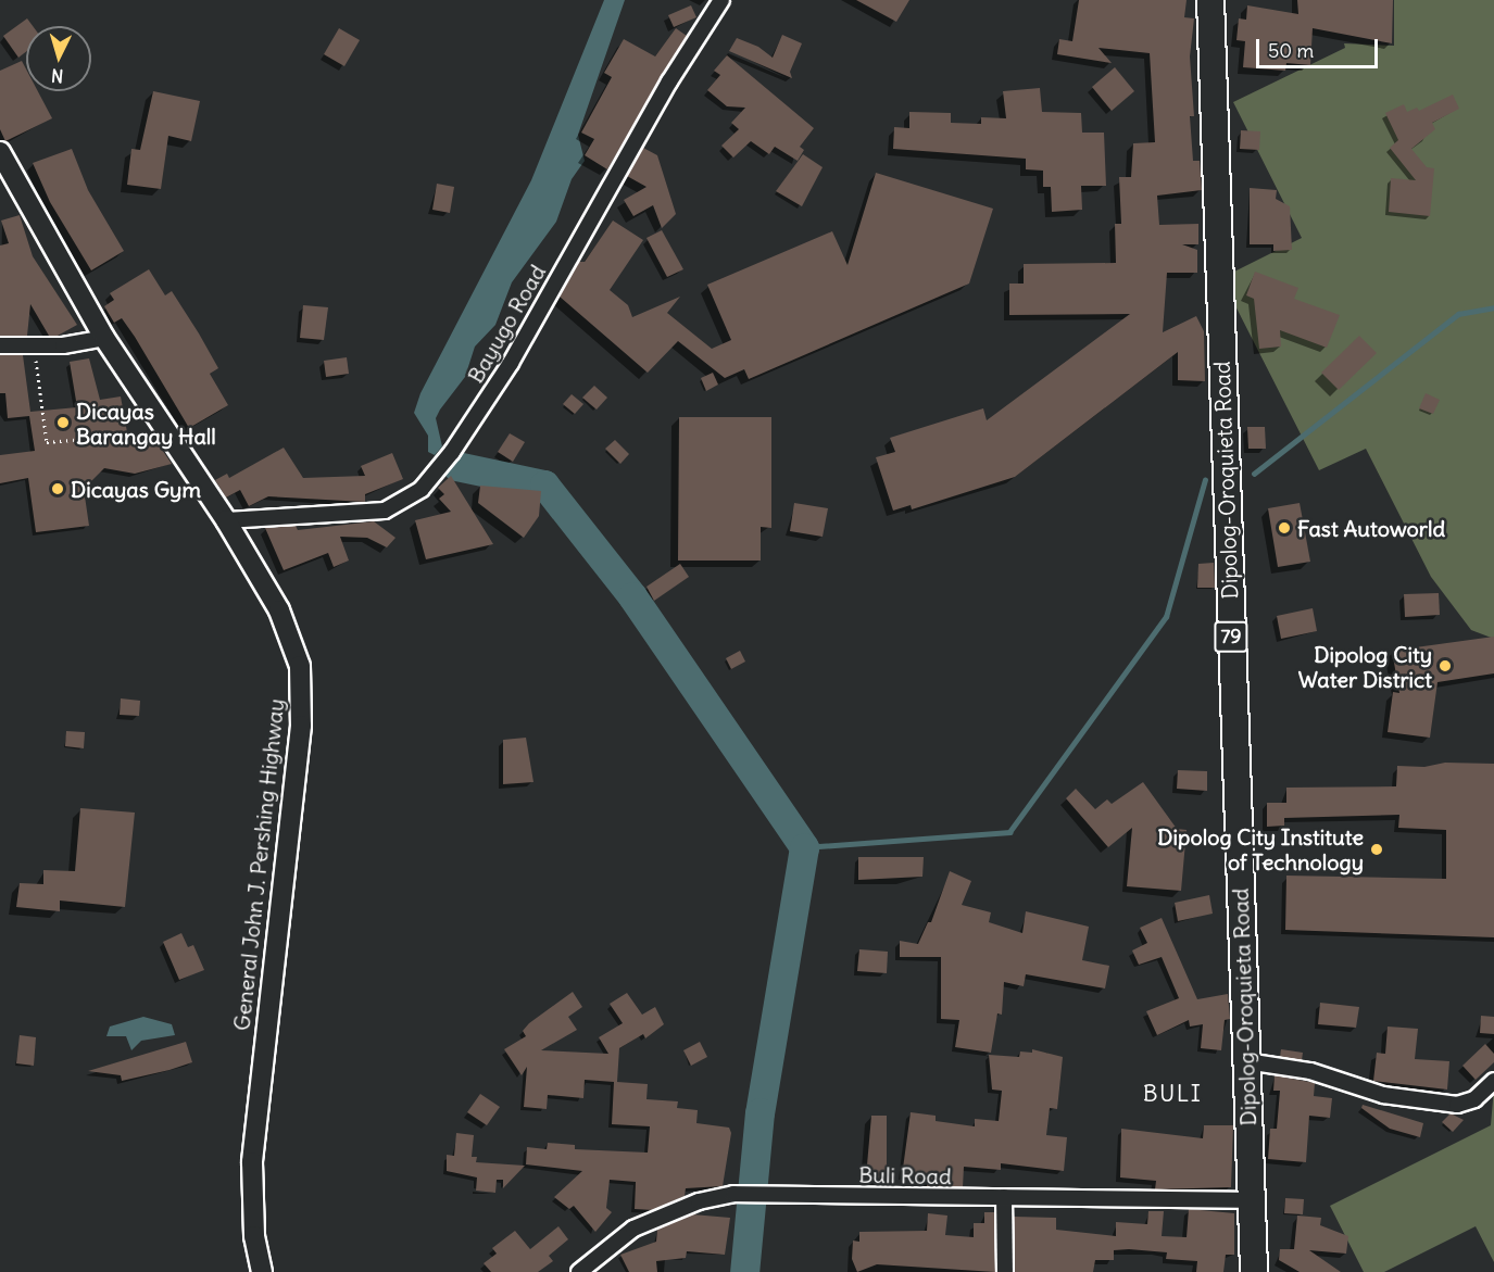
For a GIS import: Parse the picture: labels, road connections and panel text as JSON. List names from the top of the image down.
{
  "streets": {
    "highway": ["Dipolog-Oroquieta Road", "79"],
    "main road": ["General John J. Pershing Highway"],
    "street": ["Bayugo Road", "Buli Road"]
  },
  "crossings": [
    ["Bayugo Road", "General John J. Pershing Highway"],
    ["Dipolog-Oroquieta Road", "Buli Road"]
  ],
  "districts": ["BULI"],
  "places": [
    "Dicayas Barangay Hall",
    "Dicayas Gym",
    "Fast Autoworld",
    "Dipolog City Water District",
    "Dipolog City Institute of Technology"
  ],
  "scale_bar": "50 m",
  "north": "bottom"
}
